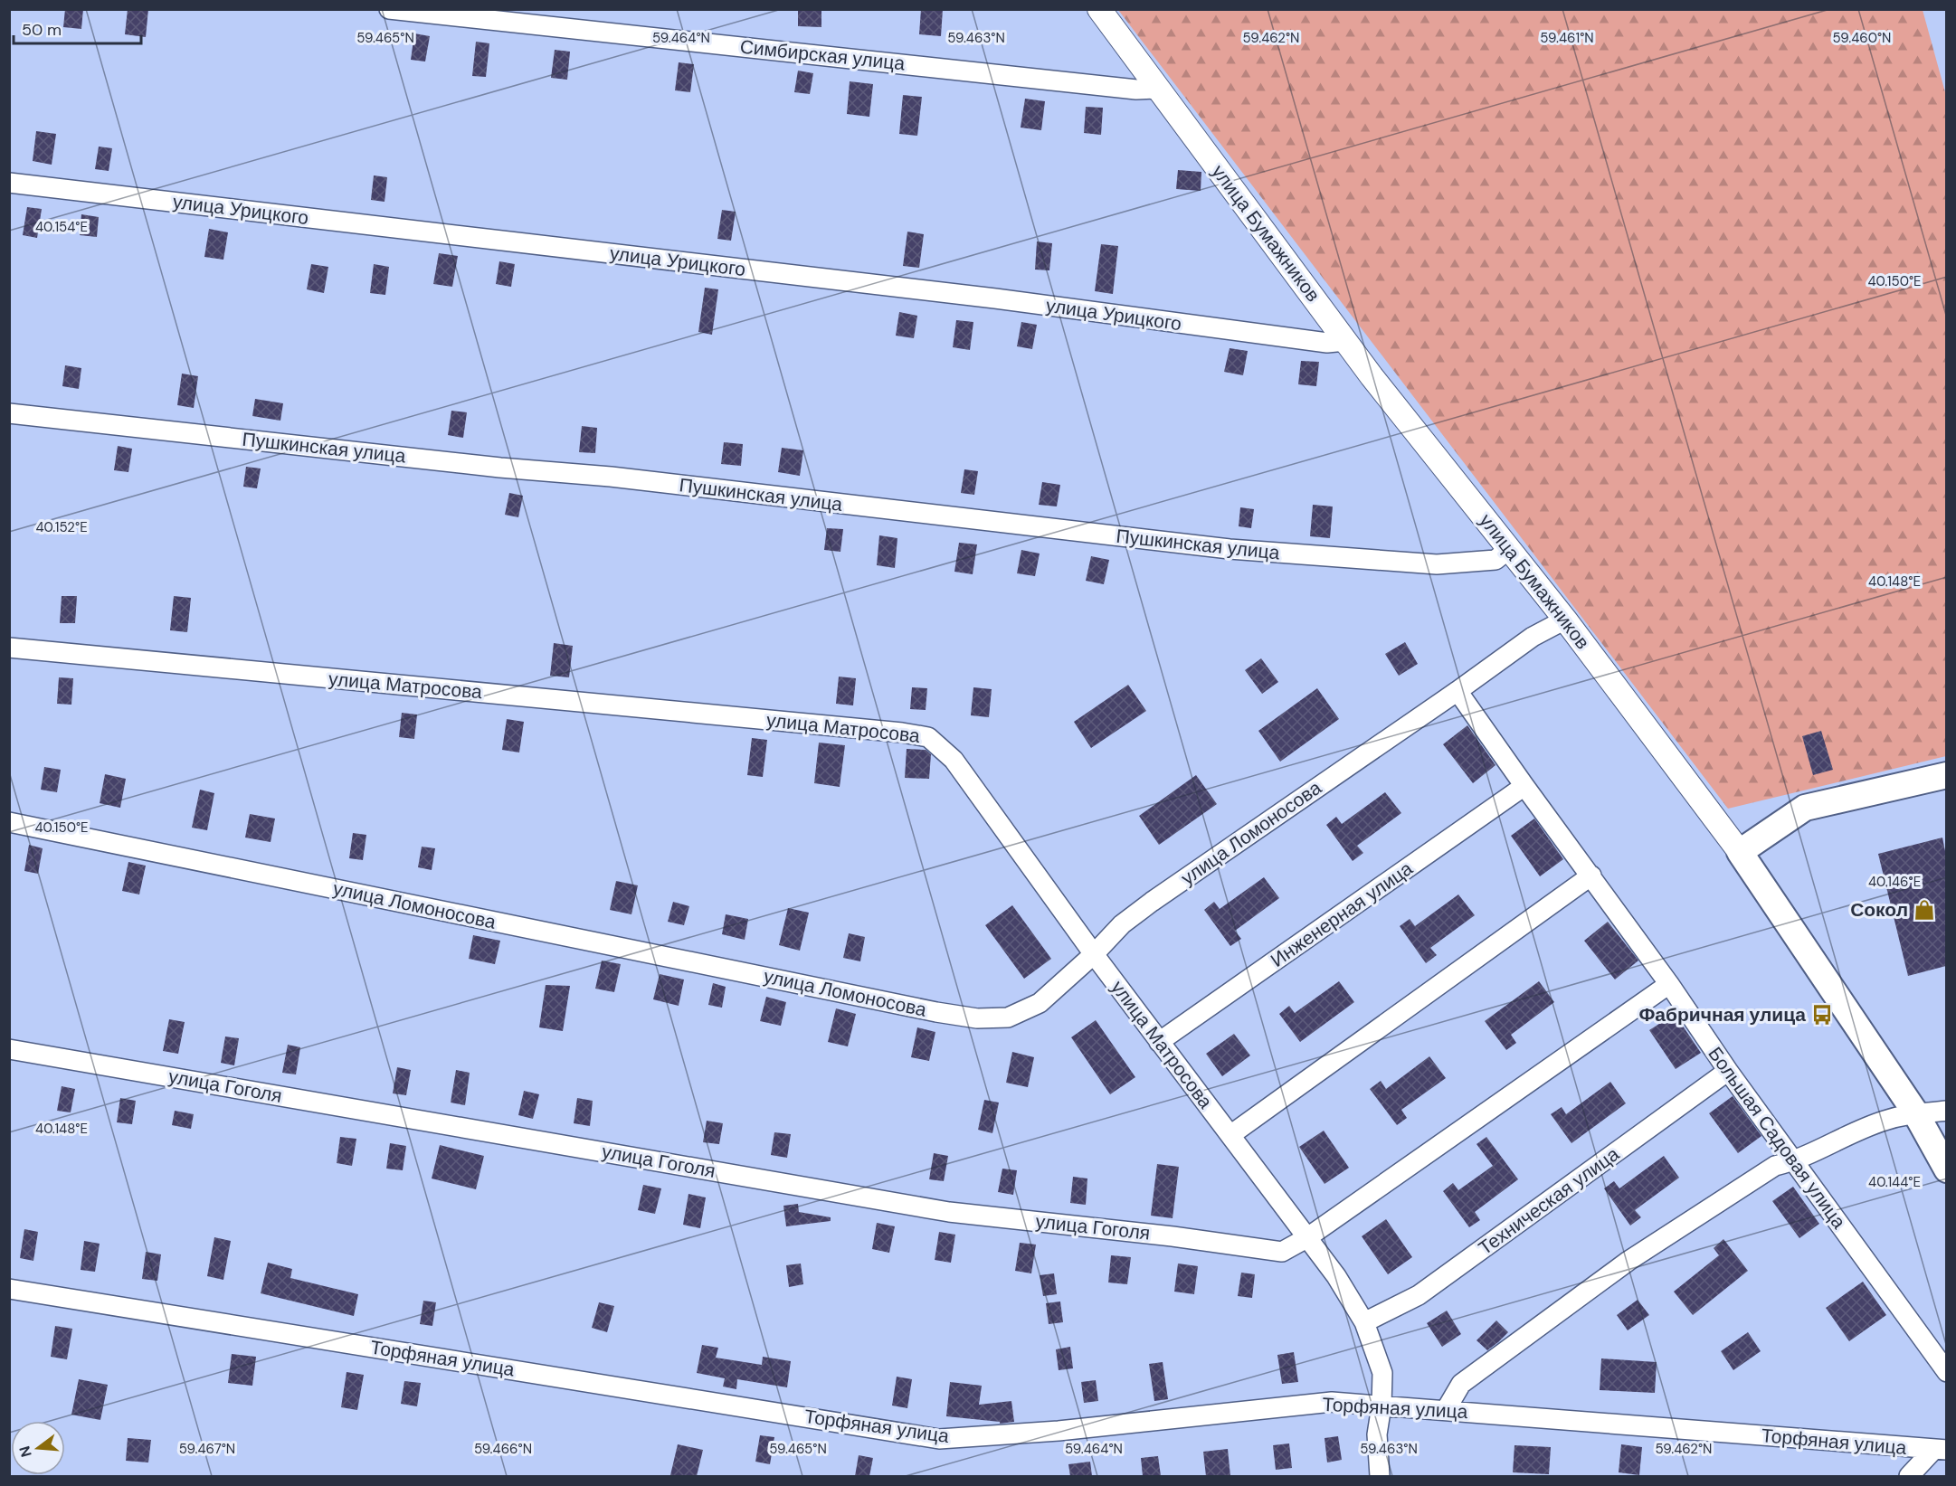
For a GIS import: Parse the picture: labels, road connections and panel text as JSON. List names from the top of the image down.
{
  "streets": {
    "main road": ["улица Бумажников"],
    "street": [
      "Симбирская улица",
      "улица Урицкого",
      "Пушкинская улица",
      "улица Матросова",
      "улица Ломоносова",
      "Инженерная улица",
      "улица Гоголя",
      "Большая Садовая улица",
      "Техническая улица",
      "Торфяная улица"
    ]
  },
  "crossings": [
    ["Симбирская улица", "улица Бумажников"],
    ["улица Урицкого", "улица Бумажников"],
    ["улица Бумажников", "Пушкинская улица"],
    ["улица Бумажников", "улица Ломоносова"],
    ["улица Матросова", "улица Ломоносова"],
    ["улица Матросова", "Инженерная улица"],
    ["улица Матросова", "улица Гоголя"],
    ["улица Матросова", "Техническая улица"],
    ["улица Матросова", "Торфяная улица"],
    ["улица Ломоносова", "Большая Садовая улица"],
    ["Инженерная улица", "Большая Садовая улица"],
    ["Большая Садовая улица", "Техническая улица"]
  ],
  "places": {
    "shop": ["Сокол"],
    "bus stop": ["Фабричная улица"]
  },
  "scale_bar": "50 m",
  "north": "left",
  "coordinates": [
    "59.465°N",
    "59.464°N",
    "59.463°N",
    "59.462°N",
    "59.461°N",
    "59.460°N",
    "40.154°E",
    "40.150°E",
    "40.152°E",
    "40.148°E",
    "40.146°E",
    "40.144°E",
    "59.467°N",
    "59.466°N"
  ]
}
